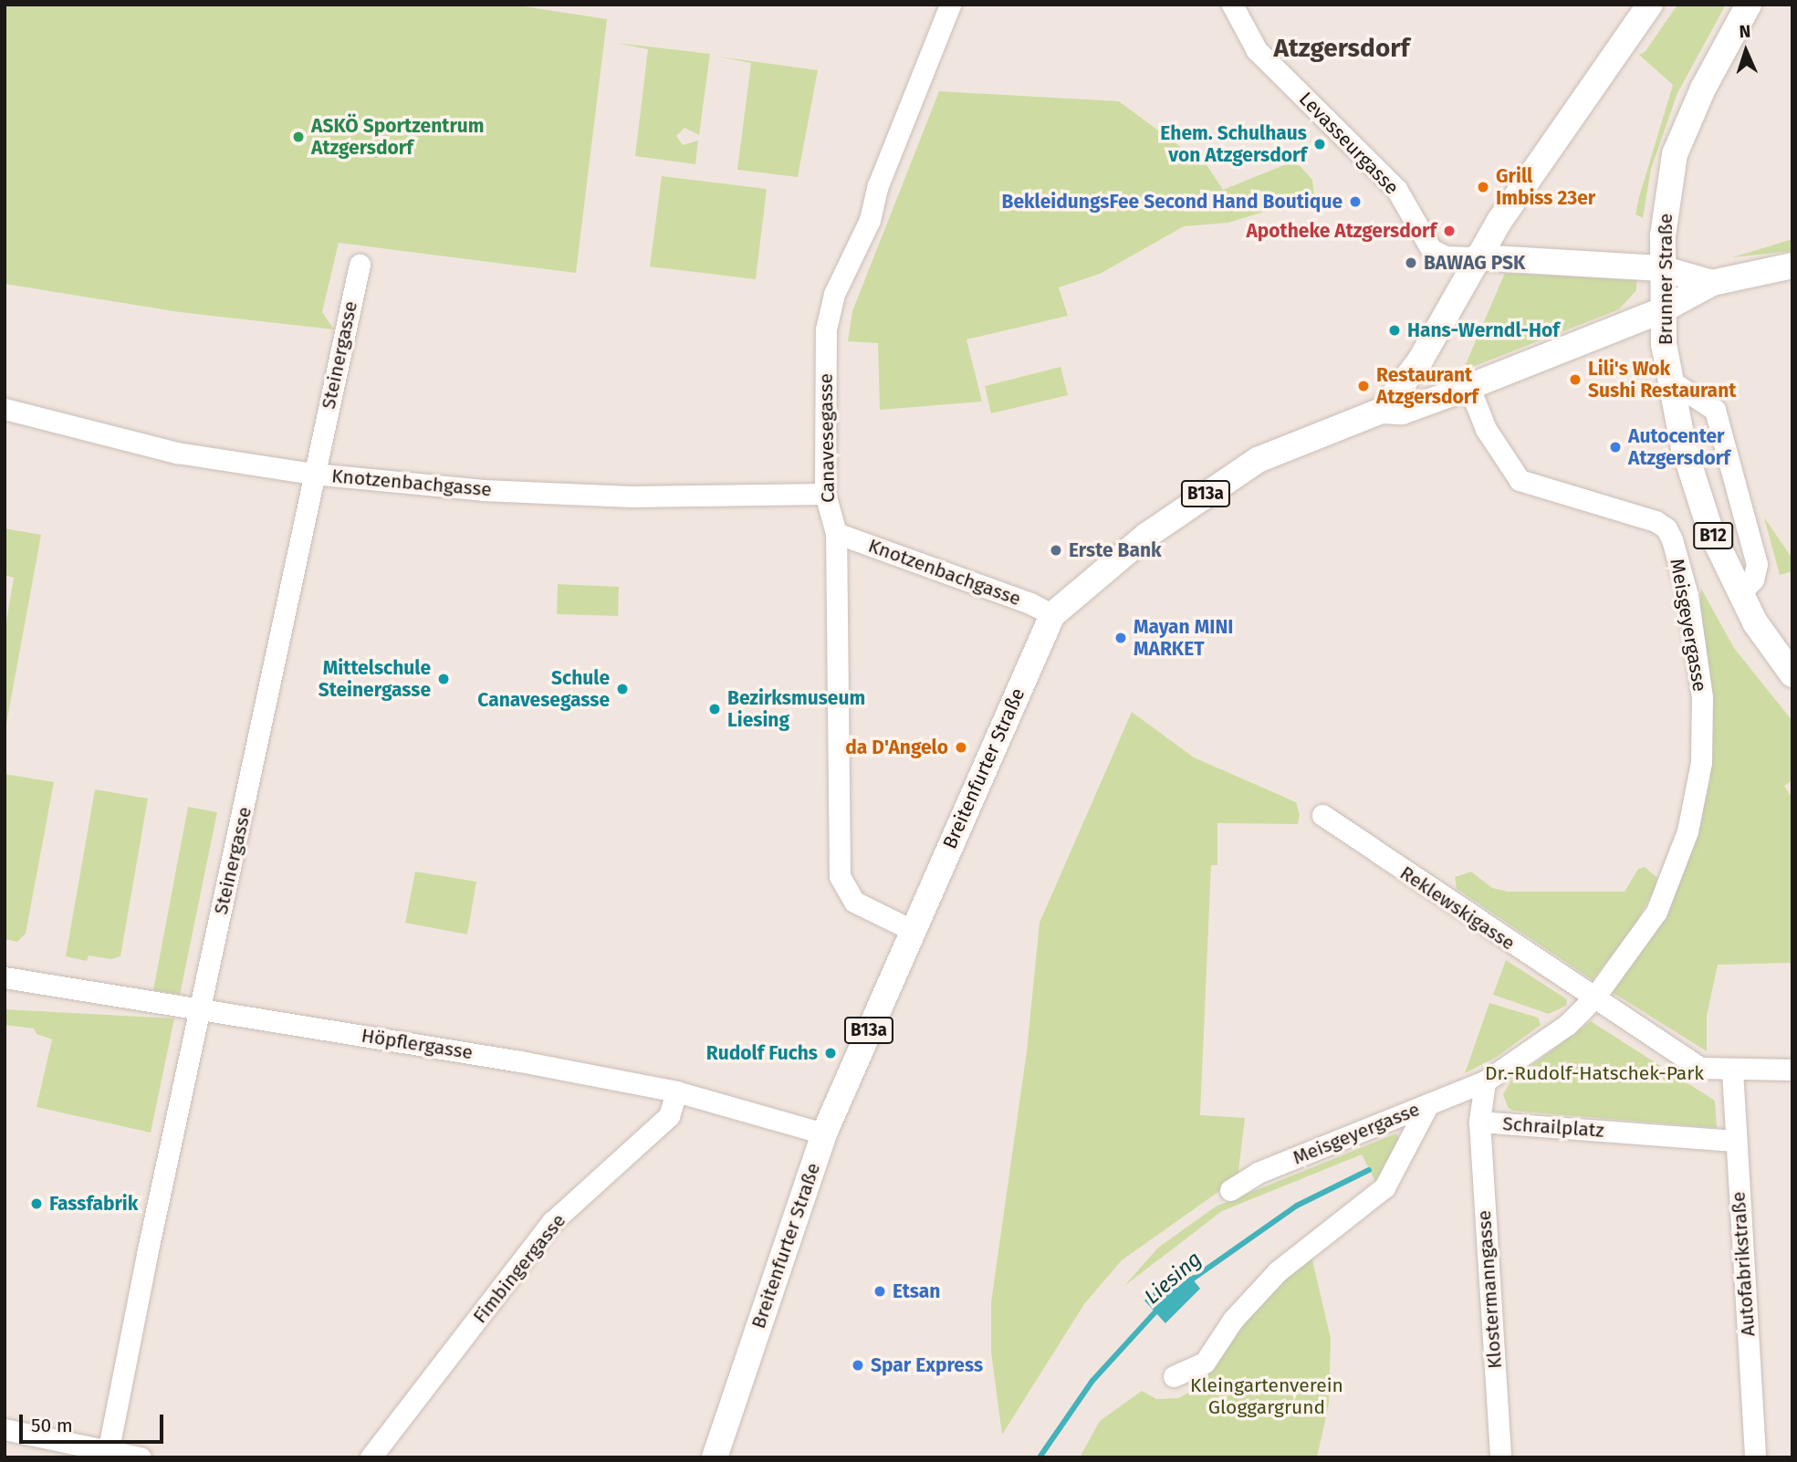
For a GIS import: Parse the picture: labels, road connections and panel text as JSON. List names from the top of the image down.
{
  "streets": {
    "main road": [
      "Brunner Straße",
      "B13a",
      "B12",
      "Breitenfurter Straße"
    ],
    "street": [
      "Levasseurgasse",
      "Steinergasse",
      "Canavesegasse",
      "Knotzenbachgasse",
      "Meisgeyergasse",
      "Reklewskigasse",
      "Höpflergasse",
      "Schrailplatz",
      "Autofabrikstraße",
      "Fimbingergasse",
      "Klostermanngasse"
    ]
  },
  "crossings": [
    ["Brunner Straße", "Breitenfurter Straße"],
    ["Steinergasse", "Knotzenbachgasse"],
    ["Steinergasse", "Höpflergasse"],
    ["Canavesegasse", "Knotzenbachgasse"],
    ["Canavesegasse", "Breitenfurter Straße"],
    ["Knotzenbachgasse", "Breitenfurter Straße"],
    ["Meisgeyergasse", "Breitenfurter Straße"],
    ["Meisgeyergasse", "Reklewskigasse"],
    ["Meisgeyergasse", "Schrailplatz"],
    ["Breitenfurter Straße", "Höpflergasse"],
    ["Höpflergasse", "Fimbingergasse"],
    ["Schrailplatz", "Autofabrikstraße"],
    ["Schrailplatz", "Klostermanngasse"]
  ],
  "districts": ["Atzgersdorf"],
  "water": ["Liesing"],
  "parks": ["Dr.-Rudolf-Hatschek-Park", "Kleingartenverein Gloggargrund"],
  "places": [
    "ASKÖ Sportzentrum Atzgersdorf",
    "Ehem. Schulhaus von Atzgersdorf",
    "Grill Imbiss 23er",
    "BekleidungsFee Second Hand Boutique",
    "Apotheke Atzgersdorf",
    "BAWAG PSK",
    "Hans-Werndl-Hof",
    "Lili's Wok Sushi Restaurant",
    "Restaurant Atzgersdorf",
    "Autocenter Atzgersdorf",
    "Erste Bank",
    "Mayan MINI MARKET",
    "Mittelschule Steinergasse",
    "Schule Canavesegasse",
    "Bezirksmuseum Liesing",
    "da D'Angelo",
    "Rudolf Fuchs",
    "Fassfabrik",
    "Etsan",
    "Spar Express"
  ],
  "scale_bar": "50 m",
  "north": "top"
}
